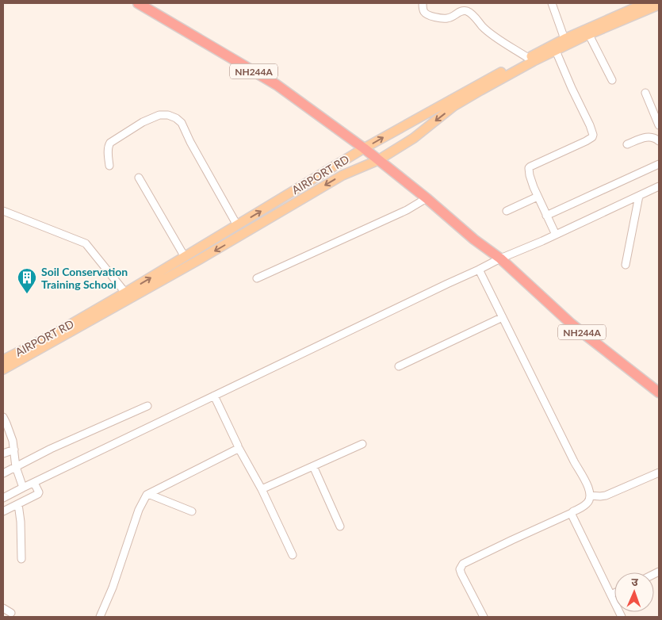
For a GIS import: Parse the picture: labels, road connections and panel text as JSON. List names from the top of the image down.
{
  "streets": {
    "highway": ["NH244A"],
    "main road": ["AIRPORT RD"]
  },
  "crossings": [
    ["NH244A", "AIRPORT RD"]
  ],
  "places": {
    "building": ["Soil Conservation Training School"]
  },
  "north": "top"
}
